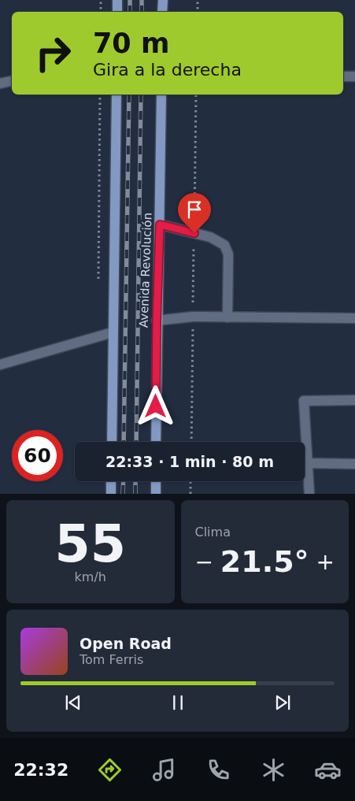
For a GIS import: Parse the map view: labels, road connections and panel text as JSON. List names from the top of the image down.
{
  "streets": {
    "main road": ["Avenida Revolución"]
  },
  "page": {
    "turn": ["70 m", "Gira a la derecha"],
    "limit": "60",
    "trip": "22:33 · 1 min · 80 m",
    "tile": [
      ["55", "km/h"],
      "Clima"
    ],
    "heat": ["−", "21.5°", "+"],
    "song": ["Open Road", "Tom Ferris"],
    "tabs": "22:32"
  }
}
